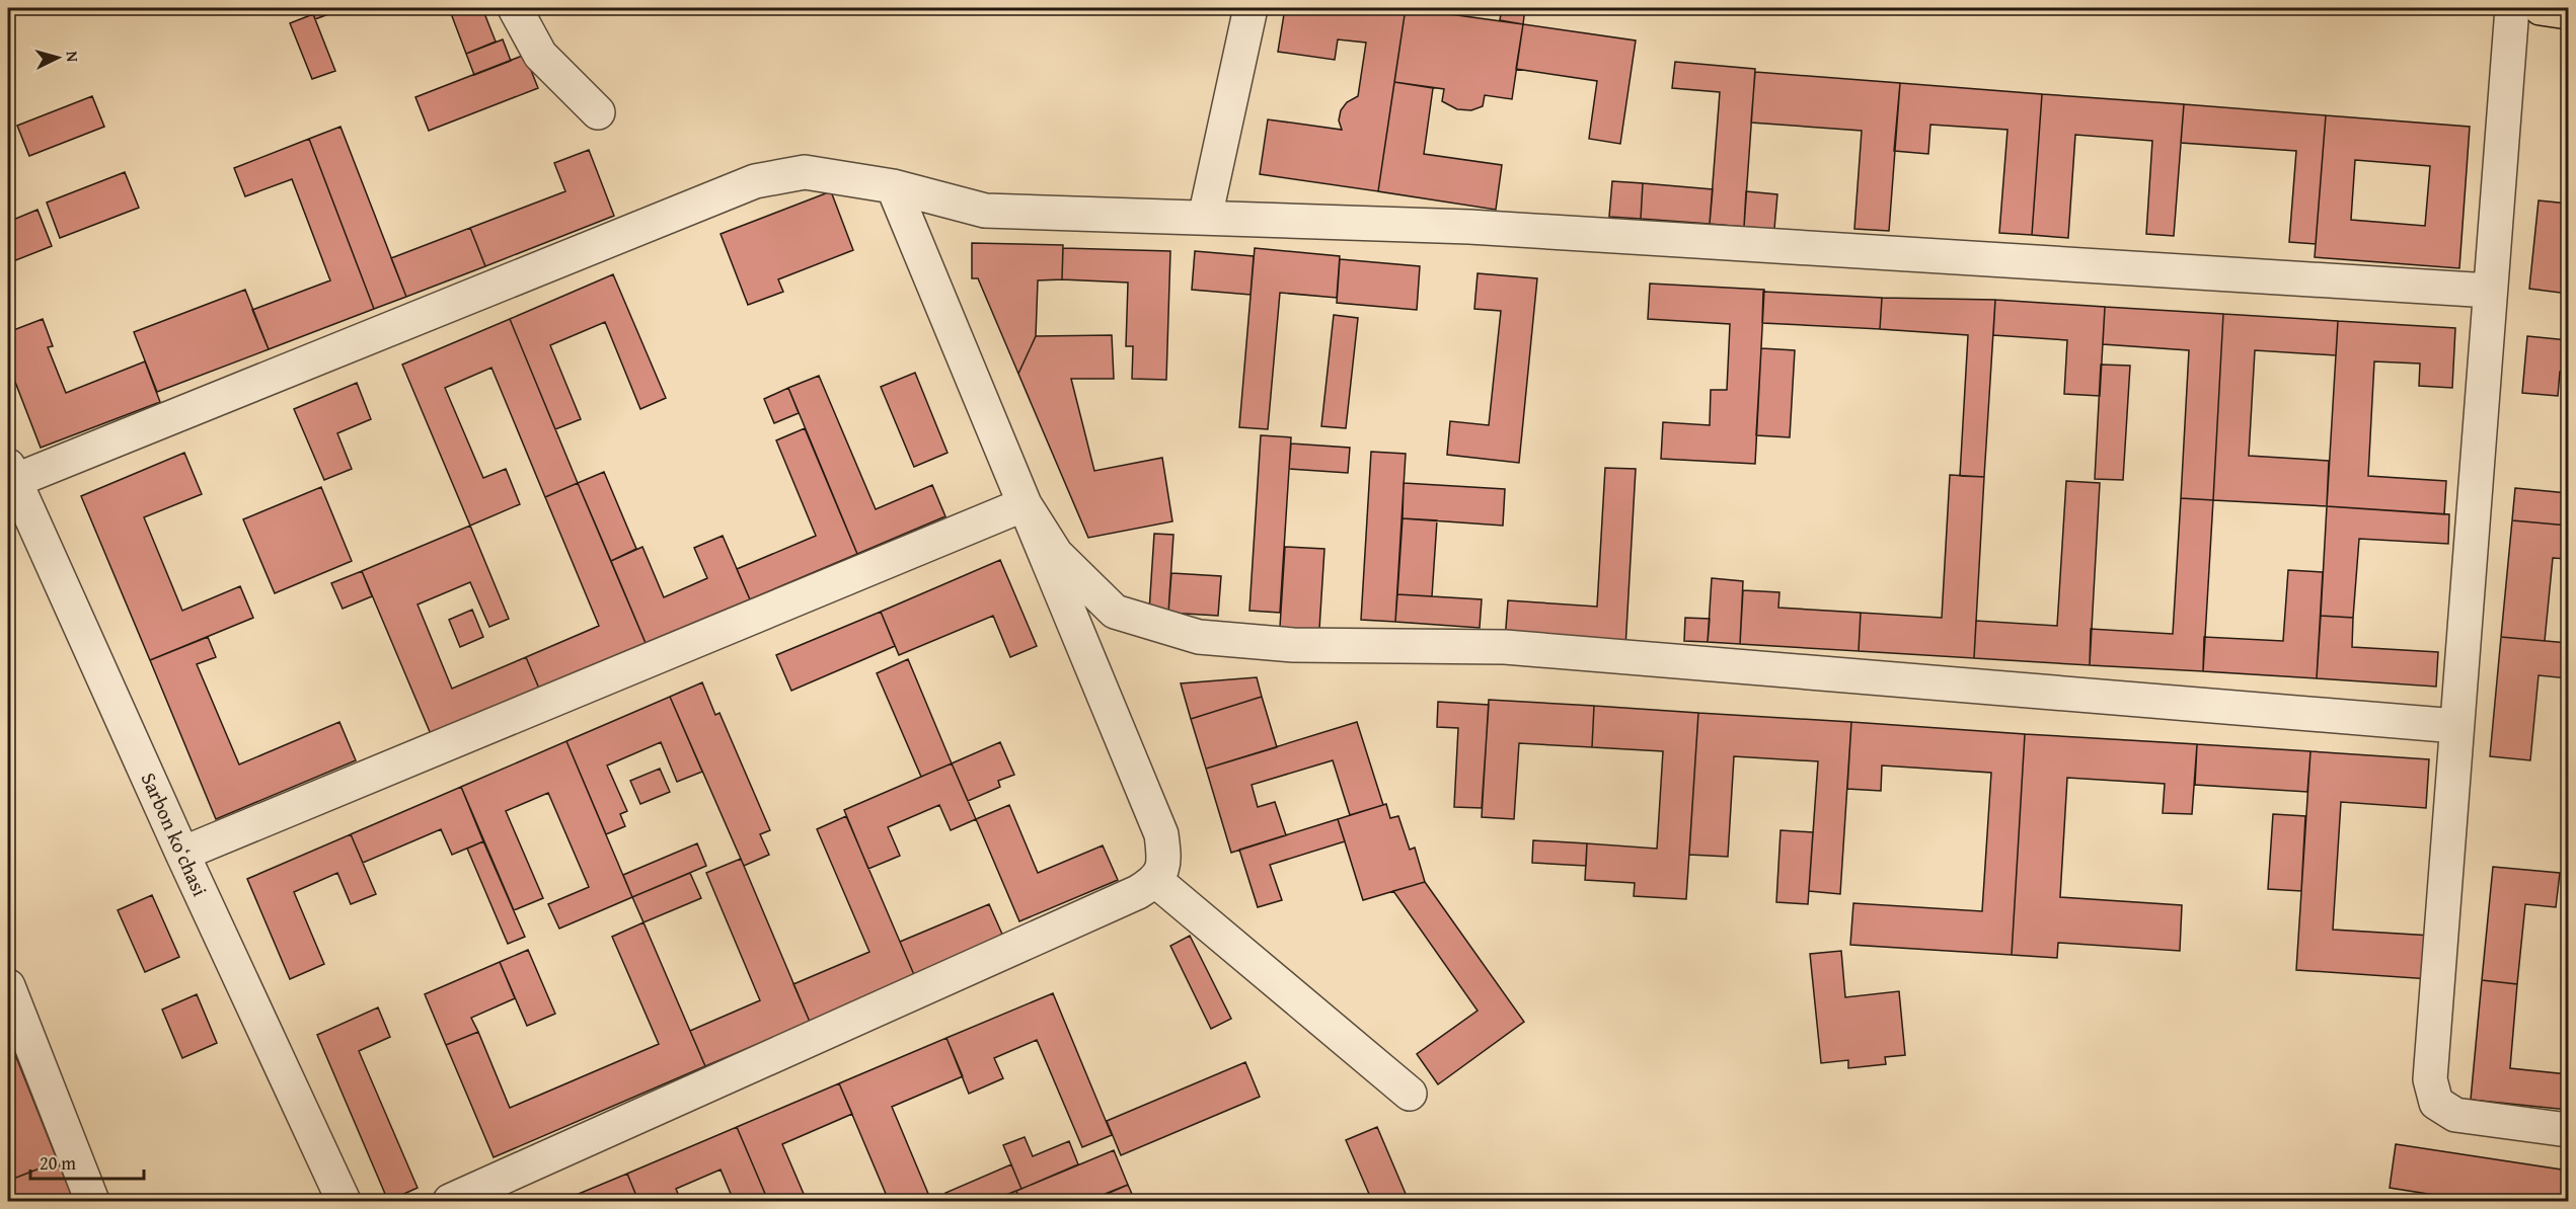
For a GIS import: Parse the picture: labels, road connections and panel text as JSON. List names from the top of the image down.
{
  "streets": {
    "street": ["Sarbon koʻchasi"]
  },
  "scale_bar": "20 m",
  "north": "right"
}
